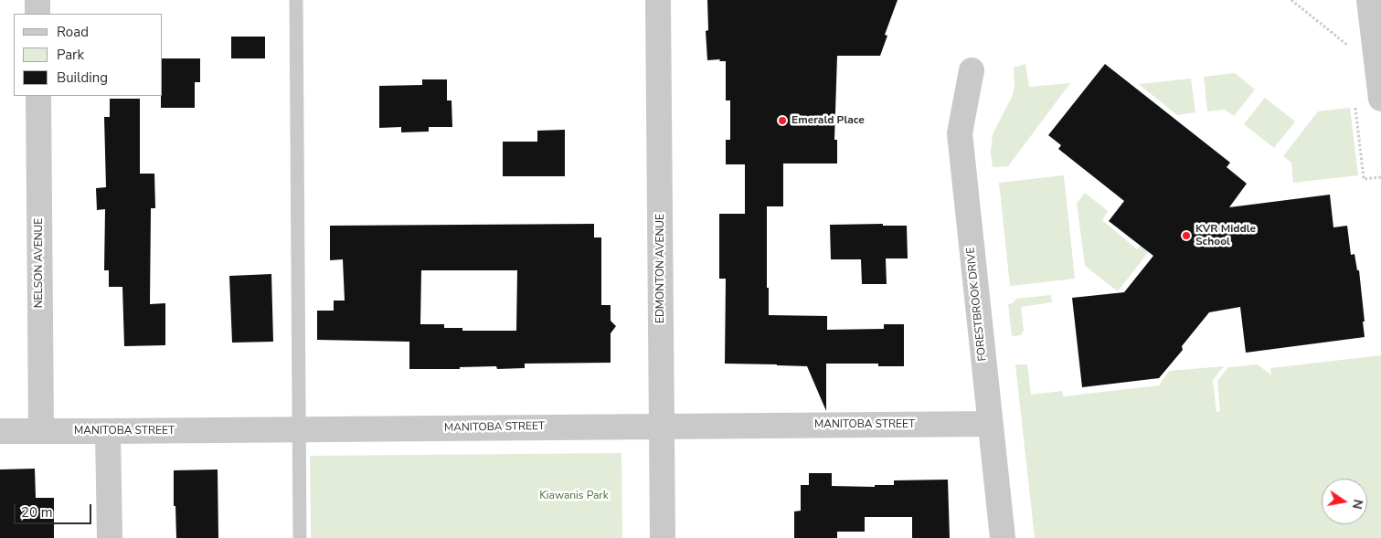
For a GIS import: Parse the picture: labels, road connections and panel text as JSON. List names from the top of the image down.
{
  "streets": {
    "street": [
      "NELSON AVENUE",
      "EDMONTON AVENUE",
      "FORESTBROOK DRIVE",
      "MANITOBA STREET"
    ]
  },
  "crossings": [
    ["NELSON AVENUE", "MANITOBA STREET"],
    ["EDMONTON AVENUE", "MANITOBA STREET"],
    ["FORESTBROOK DRIVE", "MANITOBA STREET"]
  ],
  "parks": ["Kiawanis Park"],
  "places": ["Emerald Place", "KVR Middle School"],
  "legend": ["Road", "Park", "Building"],
  "scale_bar": "20 m",
  "north": "right"
}
